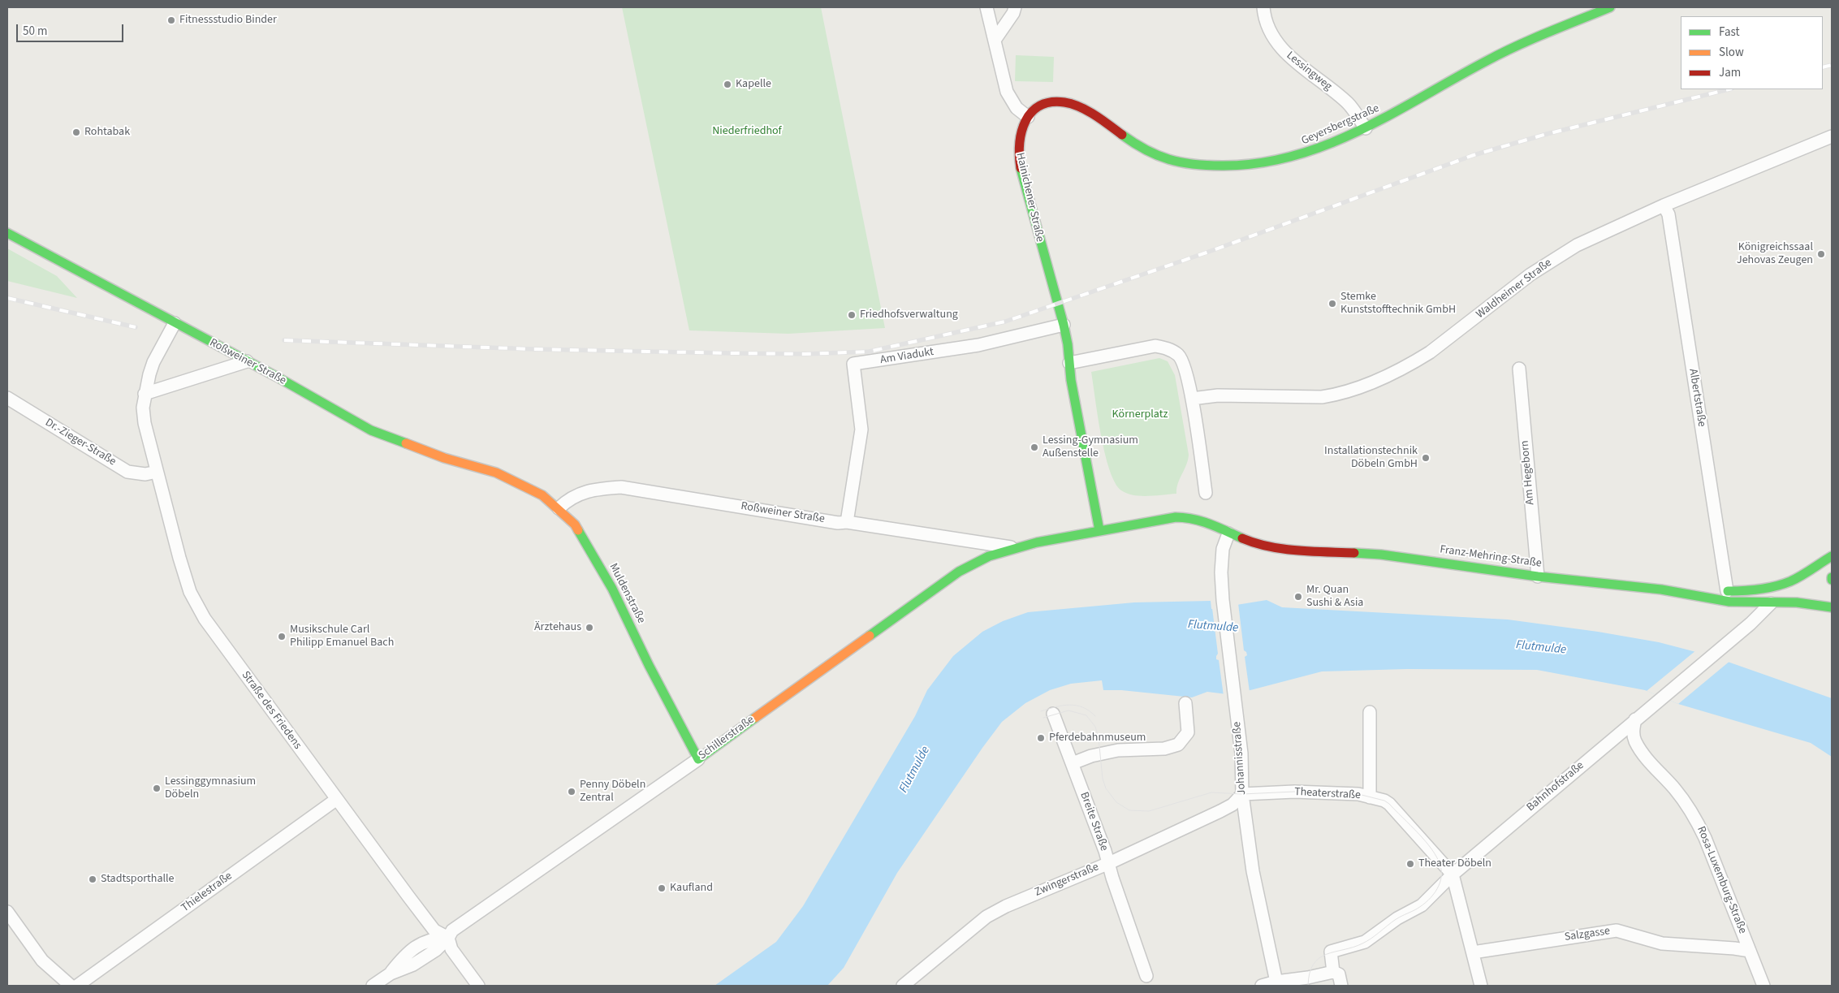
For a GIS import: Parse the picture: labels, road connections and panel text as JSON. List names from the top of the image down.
{
  "streets": {
    "main road": [
      "Geyersbergstraße",
      "Hainichener Straße",
      "Roßweiner Straße",
      "Franz-Mehring-Straße",
      "Muldenstraße",
      "Schillerstraße"
    ],
    "street": [
      "Lessingweg",
      "Waldheimer Straße",
      "Am Viadukt",
      "Albertstraße",
      "Dr.-Zieger-Straße",
      "Am Hegeborn",
      "Straße des Friedens",
      "Johannisstraße",
      "Bahnhofstraße",
      "Theaterstraße",
      "Breite Straße",
      "Zwingerstraße",
      "Rosa-Luxemburg-Straße",
      "Thielestraße",
      "Salzgasse"
    ]
  },
  "crossings": [
    ["Lessingweg", "Geyersbergstraße"],
    ["Geyersbergstraße", "Hainichener Straße"],
    ["Hainichener Straße", "Am Viadukt"],
    ["Waldheimer Straße", "Albertstraße"],
    ["Am Viadukt", "Roßweiner Straße"],
    ["Roßweiner Straße", "Muldenstraße"],
    ["Roßweiner Straße", "Straße des Friedens"],
    ["Roßweiner Straße", "Schillerstraße"],
    ["Dr.-Zieger-Straße", "Straße des Friedens"],
    ["Am Hegeborn", "Franz-Mehring-Straße"],
    ["Franz-Mehring-Straße", "Johannisstraße"],
    ["Franz-Mehring-Straße", "Bahnhofstraße"],
    ["Muldenstraße", "Schillerstraße"],
    ["Straße des Friedens", "Schillerstraße"],
    ["Straße des Friedens", "Thielestraße"],
    ["Johannisstraße", "Theaterstraße"],
    ["Johannisstraße", "Zwingerstraße"],
    ["Bahnhofstraße", "Theaterstraße"],
    ["Bahnhofstraße", "Rosa-Luxemburg-Straße"],
    ["Theaterstraße", "Zwingerstraße"],
    ["Breite Straße", "Zwingerstraße"],
    ["Rosa-Luxemburg-Straße", "Salzgasse"]
  ],
  "water": ["Flutmulde"],
  "parks": ["Niederfriedhof", "Körnerplatz"],
  "places": [
    "Fitnessstudio Binder",
    "Kapelle",
    "Rohtabak",
    "Königreichssaal Jehovas Zeugen",
    "Stemke Kunststofftechnik GmbH",
    "Friedhofsverwaltung",
    "Lessing-Gymnasium Außenstelle",
    "Installationstechnik Döbeln GmbH",
    "Mr. Quan Sushi & Asia",
    "Ärztehaus",
    "Musikschule Carl Philipp Emanuel Bach",
    "Pferdebahnmuseum",
    "Lessinggymnasium Döbeln",
    "Penny Döbeln Zentral",
    "Theater Döbeln",
    "Stadtsporthalle",
    "Kaufland"
  ],
  "legend": ["Fast", "Slow", "Jam"],
  "scale_bar": "50 m"
}
